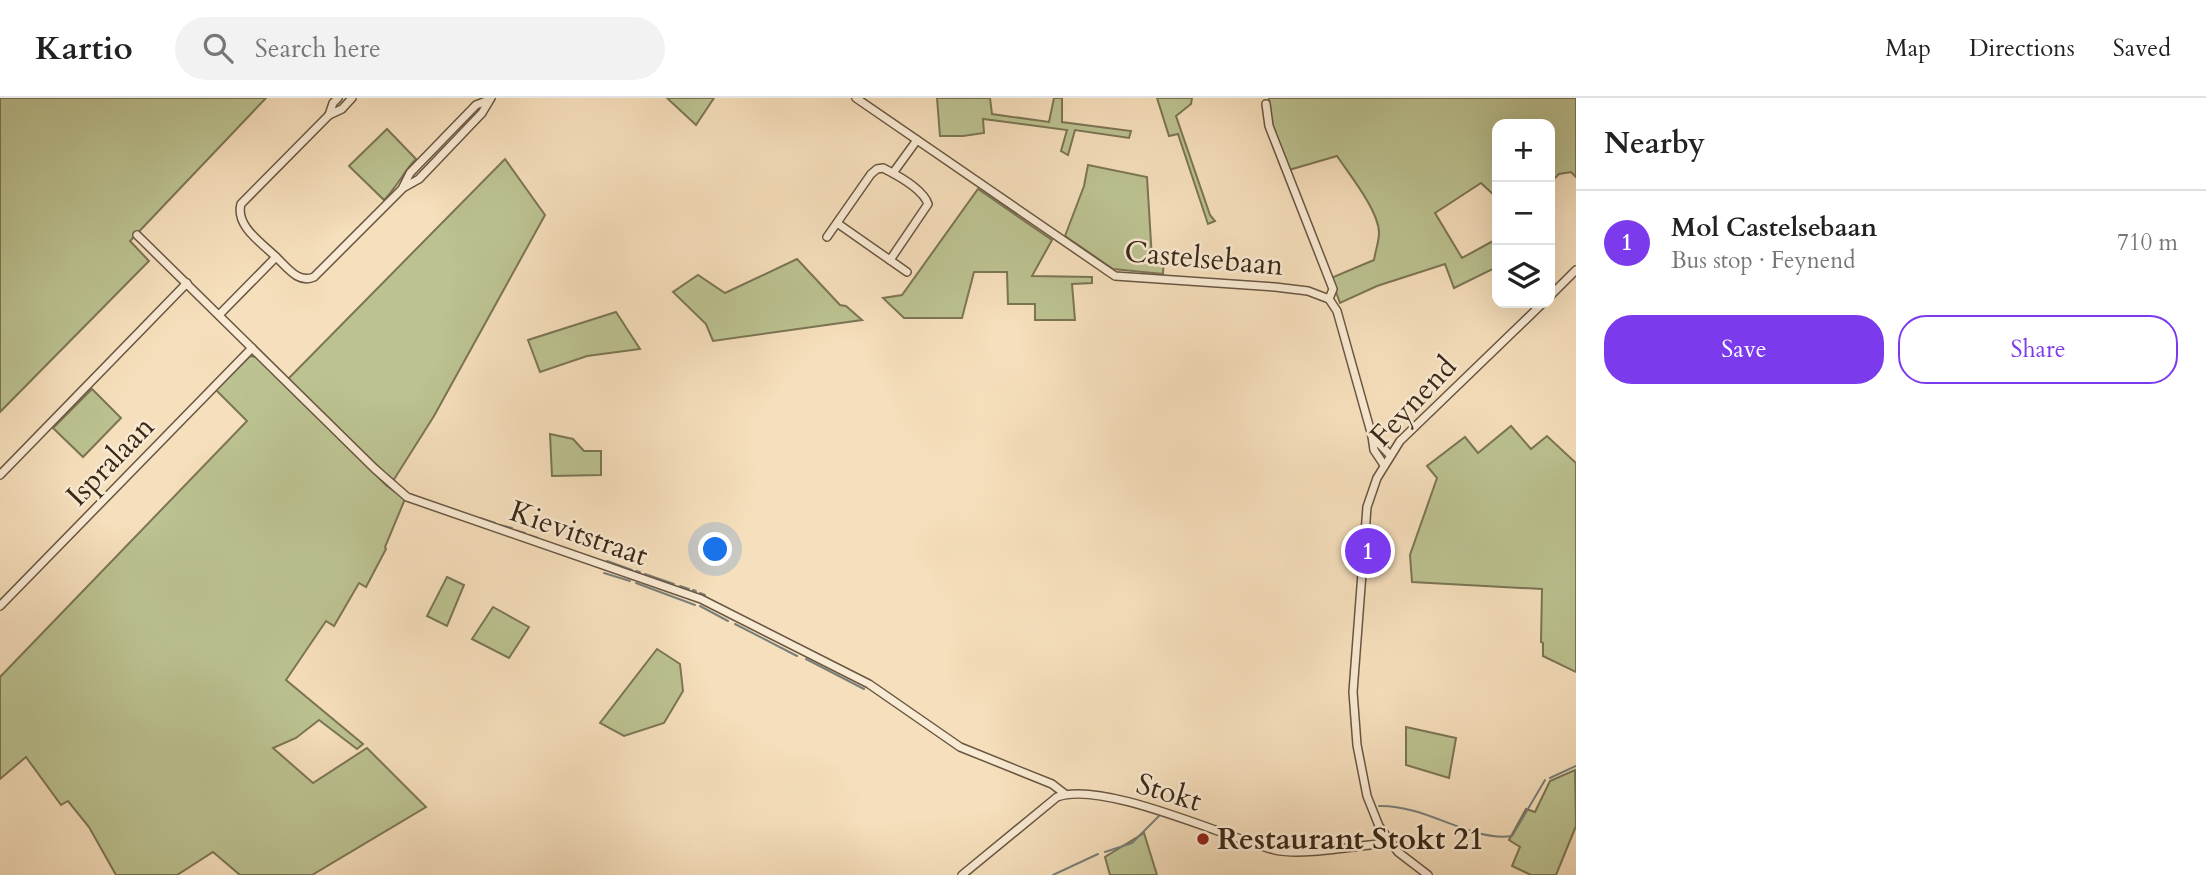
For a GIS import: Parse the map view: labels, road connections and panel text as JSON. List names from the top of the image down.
{
  "streets": {
    "street": [
      "Castelsebaan",
      "Feynend",
      "Ispralaan",
      "Kievitstraat",
      "Stokt"
    ]
  },
  "crossings": [
    ["Feynend", "Stokt"],
    ["Ispralaan", "Kievitstraat"],
    ["Kievitstraat", "Stokt"]
  ],
  "places": ["Restaurant Stokt 21"],
  "page": {
    "header": "Kartio",
    "search": "Search here",
    "nav": ["Map", "Directions", "Saved"],
    "heading": "Nearby",
    "map_buttons": ["+", "−"],
    "list": [
      {
        "mark": "1",
        "name": "Mol Castelsebaan",
        "note": "Bus stop · Feynend",
        "value": "710 m"
      }
    ],
    "buttons": ["Save", "Share"],
    "pins": "1"
  }
}
